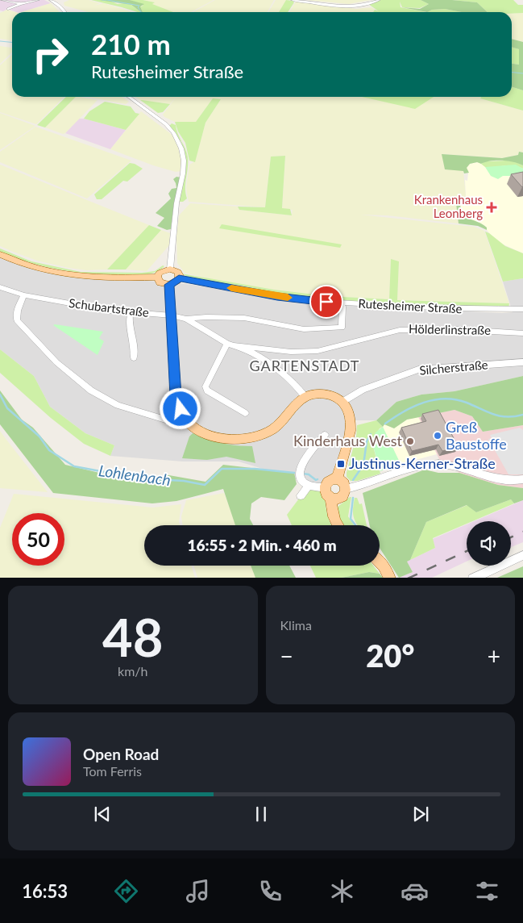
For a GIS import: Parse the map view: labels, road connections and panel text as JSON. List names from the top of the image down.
{
  "streets": {
    "street": [
      "Rutesheimer Straße",
      "Schubartstraße",
      "Hölderlinstraße",
      "Silcherstraße"
    ]
  },
  "districts": ["GARTENSTADT"],
  "water": ["Lohlenbach"],
  "places": {
    "health": ["Krankenhaus Leonberg"],
    "other": ["Greß Baustoffe", "Kinderhaus West"],
    "transit": ["Justinus-Kerner-Straße"]
  },
  "page": {
    "turn": ["210 m", "Rutesheimer Straße"],
    "limit": "50",
    "trip": "16:55 · 2 Min. · 460 m",
    "tile": [
      ["48", "km/h"],
      "Klima"
    ],
    "heat": ["−", "20°", "+"],
    "song": ["Open Road", "Tom Ferris"],
    "tabs": "16:53"
  }
}
